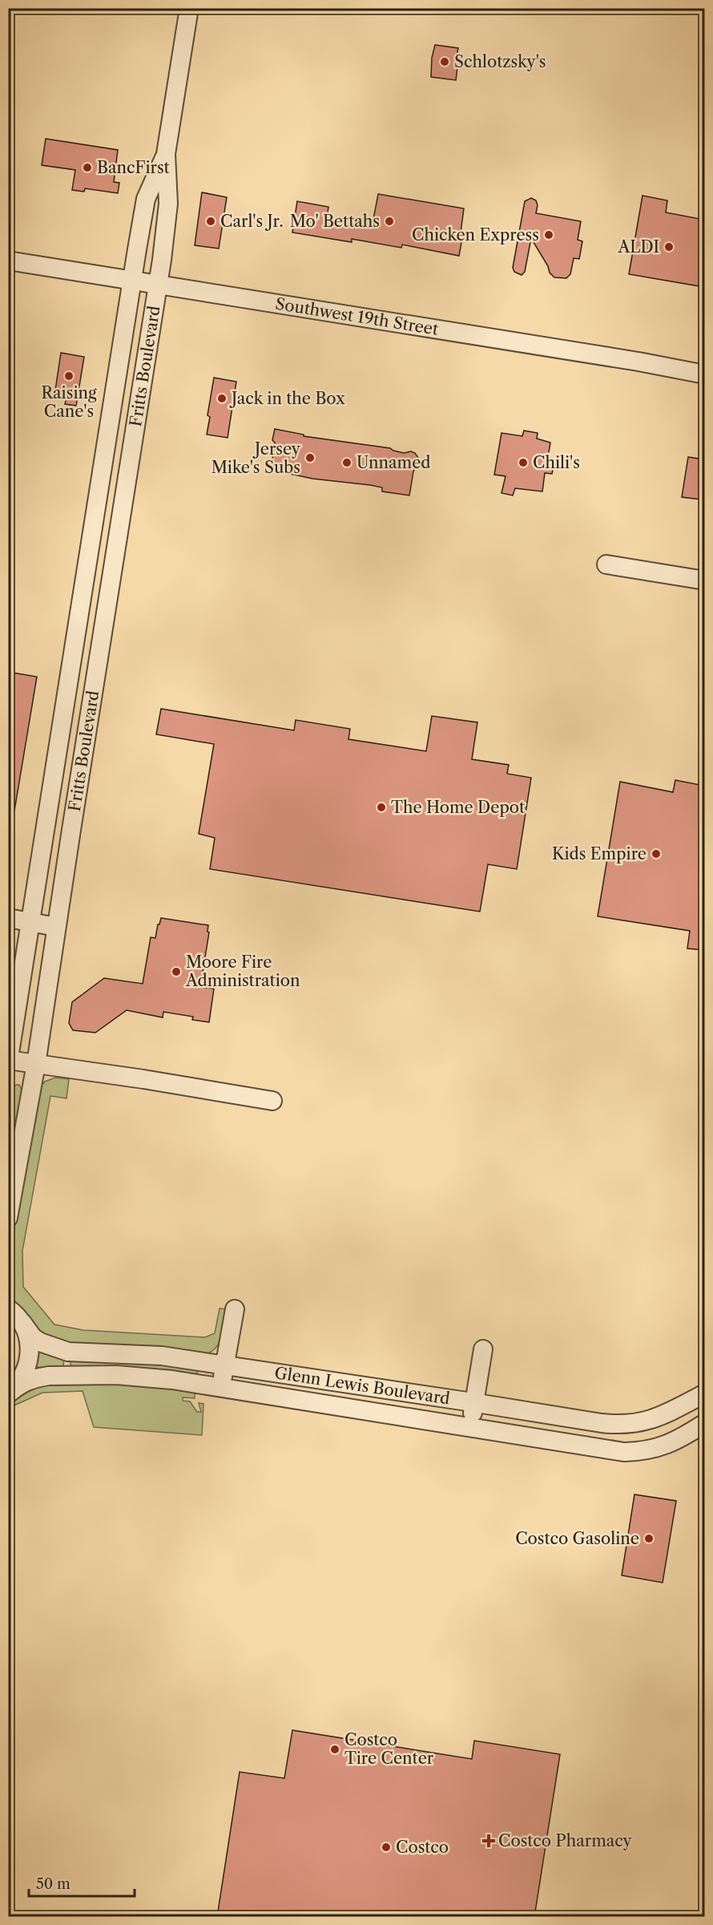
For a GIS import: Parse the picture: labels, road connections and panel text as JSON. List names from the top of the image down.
{
  "streets": {
    "street": ["Southwest 19th Street", "Fritts Boulevard", "Glenn Lewis Boulevard"]
  },
  "crossings": [
    ["Southwest 19th Street", "Fritts Boulevard"]
  ],
  "places": {
    "other": [
      "Schlotzsky's",
      "BancFirst",
      "Carl's Jr.",
      "Mo' Bettahs",
      "Chicken Express",
      "ALDI",
      "Raising Cane's",
      "Jack in the Box",
      "Jersey Mike's Subs",
      "Unnamed",
      "Chili's",
      "The Home Depot",
      "Kids Empire",
      "Moore Fire Administration",
      "Costco Gasoline",
      "Costco Tire Center",
      "Costco"
    ],
    "health": ["Costco Pharmacy"]
  },
  "scale_bar": "50 m"
}
